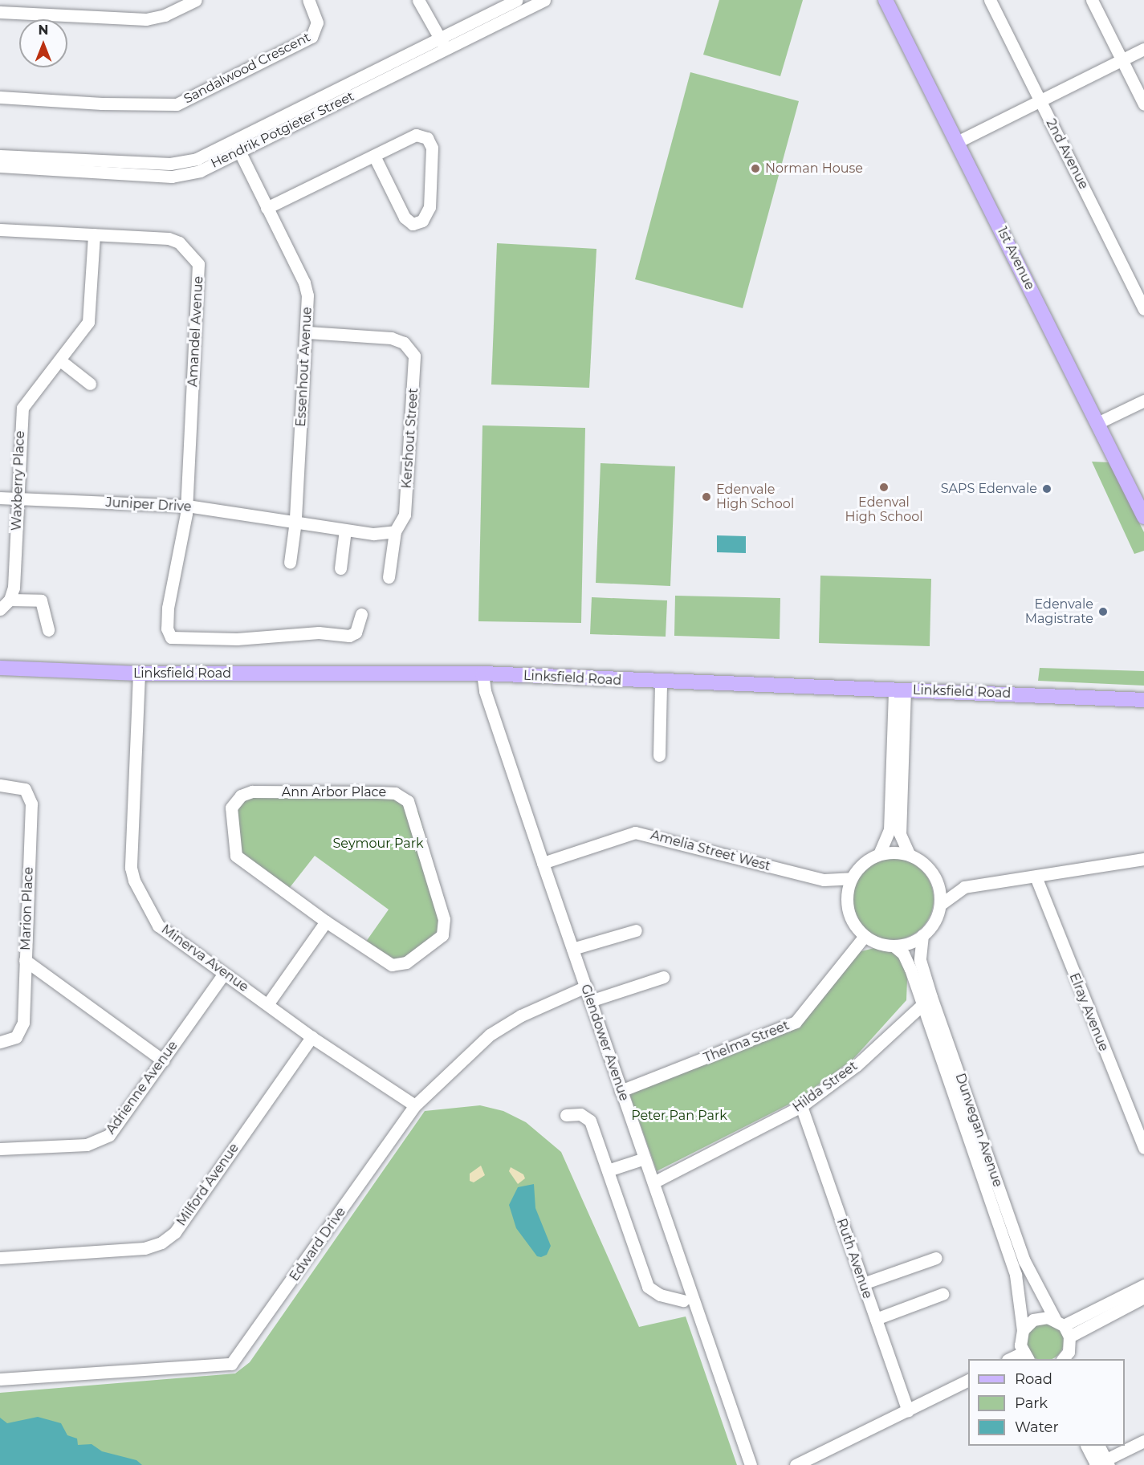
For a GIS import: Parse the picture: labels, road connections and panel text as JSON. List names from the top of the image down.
{
  "streets": {
    "main road": ["1st Avenue", "Linksfield Road"],
    "street": [
      "Sandalwood Crescent",
      "Hendrik Potgieter Street",
      "2nd Avenue",
      "Amandel Avenue",
      "Essenhout Avenue",
      "Kershout Street",
      "Waxberry Place",
      "Juniper Drive",
      "Ann Arbor Place",
      "Amelia Street West",
      "Marion Place",
      "Minerva Avenue",
      "Elray Avenue",
      "Thelma Street",
      "Glendower Avenue",
      "Hilda Street",
      "Adrienne Avenue",
      "Dunvegan Avenue",
      "Milford Avenue",
      "Edward Drive",
      "Ruth Avenue"
    ]
  },
  "crossings": [
    ["Hendrik Potgieter Street", "Essenhout Avenue"],
    ["Amandel Avenue", "Waxberry Place"],
    ["Amandel Avenue", "Juniper Drive"],
    ["Essenhout Avenue", "Kershout Street"],
    ["Essenhout Avenue", "Juniper Drive"],
    ["Waxberry Place", "Juniper Drive"],
    ["Linksfield Road", "Minerva Avenue"],
    ["Linksfield Road", "Glendower Avenue"],
    ["Amelia Street West", "Thelma Street"],
    ["Amelia Street West", "Glendower Avenue"],
    ["Amelia Street West", "Dunvegan Avenue"],
    ["Minerva Avenue", "Adrienne Avenue"],
    ["Minerva Avenue", "Milford Avenue"],
    ["Minerva Avenue", "Edward Drive"],
    ["Thelma Street", "Glendower Avenue"],
    ["Thelma Street", "Dunvegan Avenue"],
    ["Glendower Avenue", "Hilda Street"],
    ["Glendower Avenue", "Edward Drive"],
    ["Hilda Street", "Dunvegan Avenue"],
    ["Hilda Street", "Ruth Avenue"]
  ],
  "parks": ["Seymour Park", "Peter Pan Park"],
  "places": [
    "Norman House",
    "Edenval High School",
    "SAPS Edenvale",
    "Edenvale High School",
    "Edenvale Magistrate"
  ],
  "legend": ["Road", "Park", "Water"],
  "north": "top"
}
